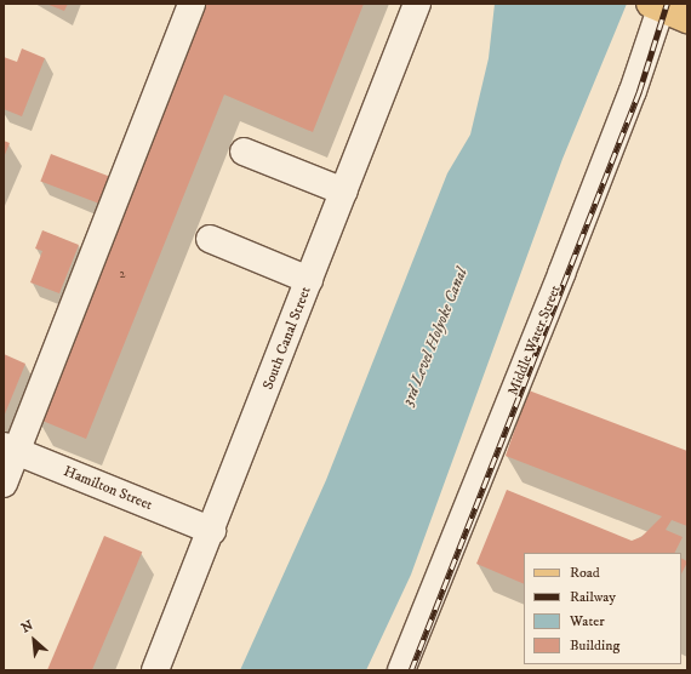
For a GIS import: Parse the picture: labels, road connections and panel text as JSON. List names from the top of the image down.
{
  "streets": {
    "street": ["South Canal Street", "Middle Water Street", "Hamilton Street"]
  },
  "crossings": [
    ["South Canal Street", "Hamilton Street"]
  ],
  "water": ["3rd Level Holyoke Canal"],
  "house_numbers": ["2"],
  "legend": [
    "Road",
    "Railway",
    "Water",
    "Building"
  ],
  "north": "top left"
}
